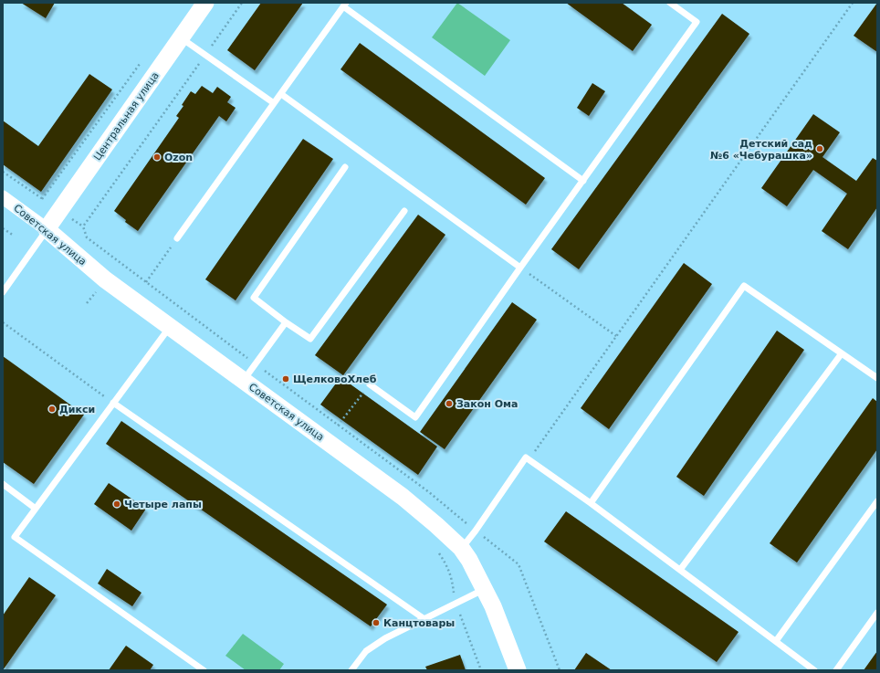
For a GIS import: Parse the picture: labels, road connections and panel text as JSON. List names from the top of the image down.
{
  "streets": {
    "street": ["Центральная улица", "Советская улица"]
  },
  "crossings": [
    ["Центральная улица", "Советская улица"]
  ],
  "places": [
    "Детский сад №6 «Чебурашка»",
    "Ozon",
    "ЩелковоХлеб",
    "Закон Ома",
    "Дикси",
    "Четыре лапы",
    "Канцтовары"
  ]
}
